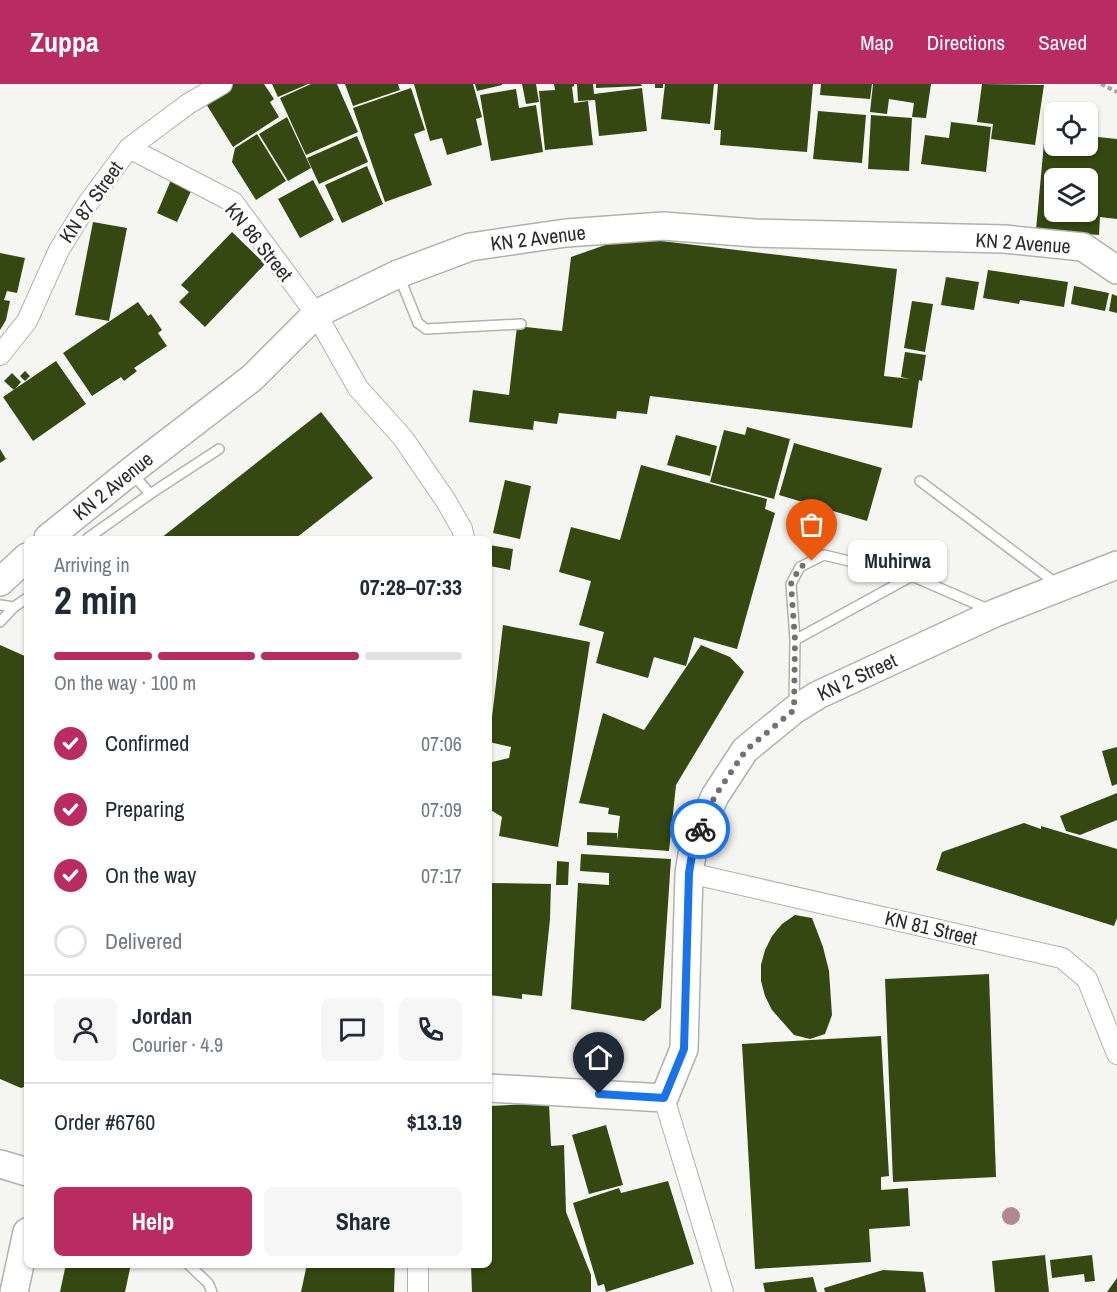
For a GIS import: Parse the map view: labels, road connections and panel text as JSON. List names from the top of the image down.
{
  "streets": {
    "main road": ["KN 2 Avenue", "KN 2 Street"],
    "street": ["KN 87 Street", "KN 86 Street", "KN 81 Street"]
  },
  "crossings": [
    ["KN 87 Street", "KN 86 Street"],
    ["KN 2 Avenue", "KN 86 Street"],
    ["KN 2 Street", "KN 81 Street"]
  ],
  "places": ["Muhirwa"],
  "page": {
    "header": "Zuppa",
    "nav": ["Map", "Directions", "Saved"],
    "heading": ["2 min", "Arriving in", "07:28–07:33"],
    "panel": [
      "Jordan",
      "Courier · 4.9",
      "Order #6760",
      "$13.19"
    ],
    "bubble": "Muhirwa",
    "bar": "On the way · 100 m",
    "list": [
      ["Confirmed", "07:06"],
      ["Preparing", "07:09"],
      ["On the way", "07:17"],
      "Delivered"
    ],
    "buttons": ["Help", "Share"]
  }
}
